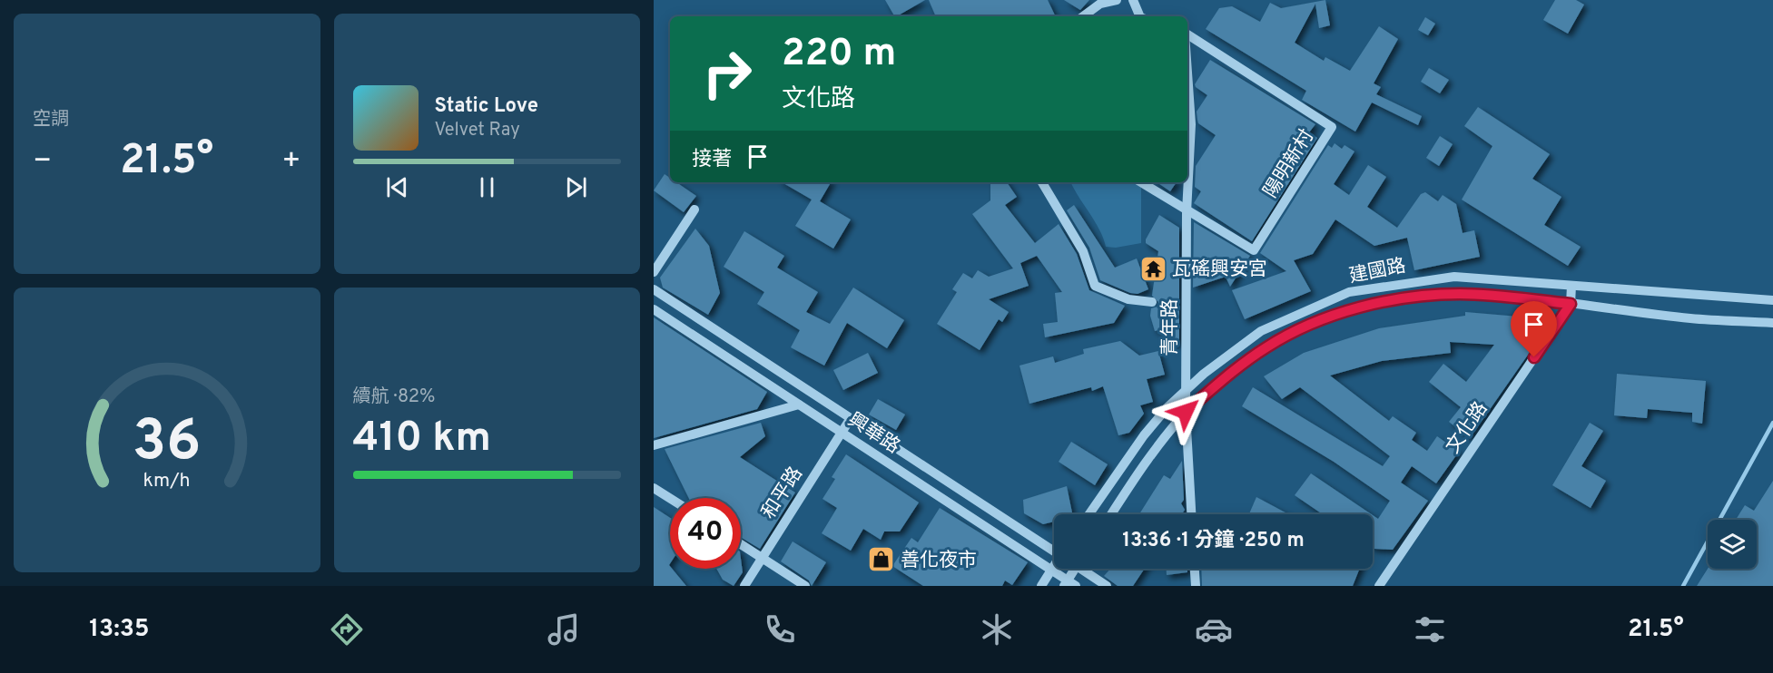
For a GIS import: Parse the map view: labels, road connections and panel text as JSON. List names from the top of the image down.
{
  "streets": {
    "street": [
      "陽明新村",
      "建國路",
      "青年路",
      "文化路",
      "興華路",
      "和平路"
    ]
  },
  "crossings": [
    ["陽明新村", "青年路"],
    ["建國路", "青年路"],
    ["建國路", "文化路"],
    ["興華路", "和平路"]
  ],
  "places": {
    "temple": ["瓦磘興安宮"],
    "shop": ["善化夜市"]
  },
  "page": {
    "tile": [
      "空調",
      ["續航 · 82%", "410 km"]
    ],
    "turn": ["220 m", "文化路"],
    "song": ["Static Love", "Velvet Ray"],
    "then": "接著",
    "heat": ["−", "21.5°", "+"],
    "limit": "40",
    "trip": "13:36 · 1 分鐘 · 250 m",
    "tabs": ["13:35", "21.5°"],
    "gauge": ["36", "km/h"]
  }
}
